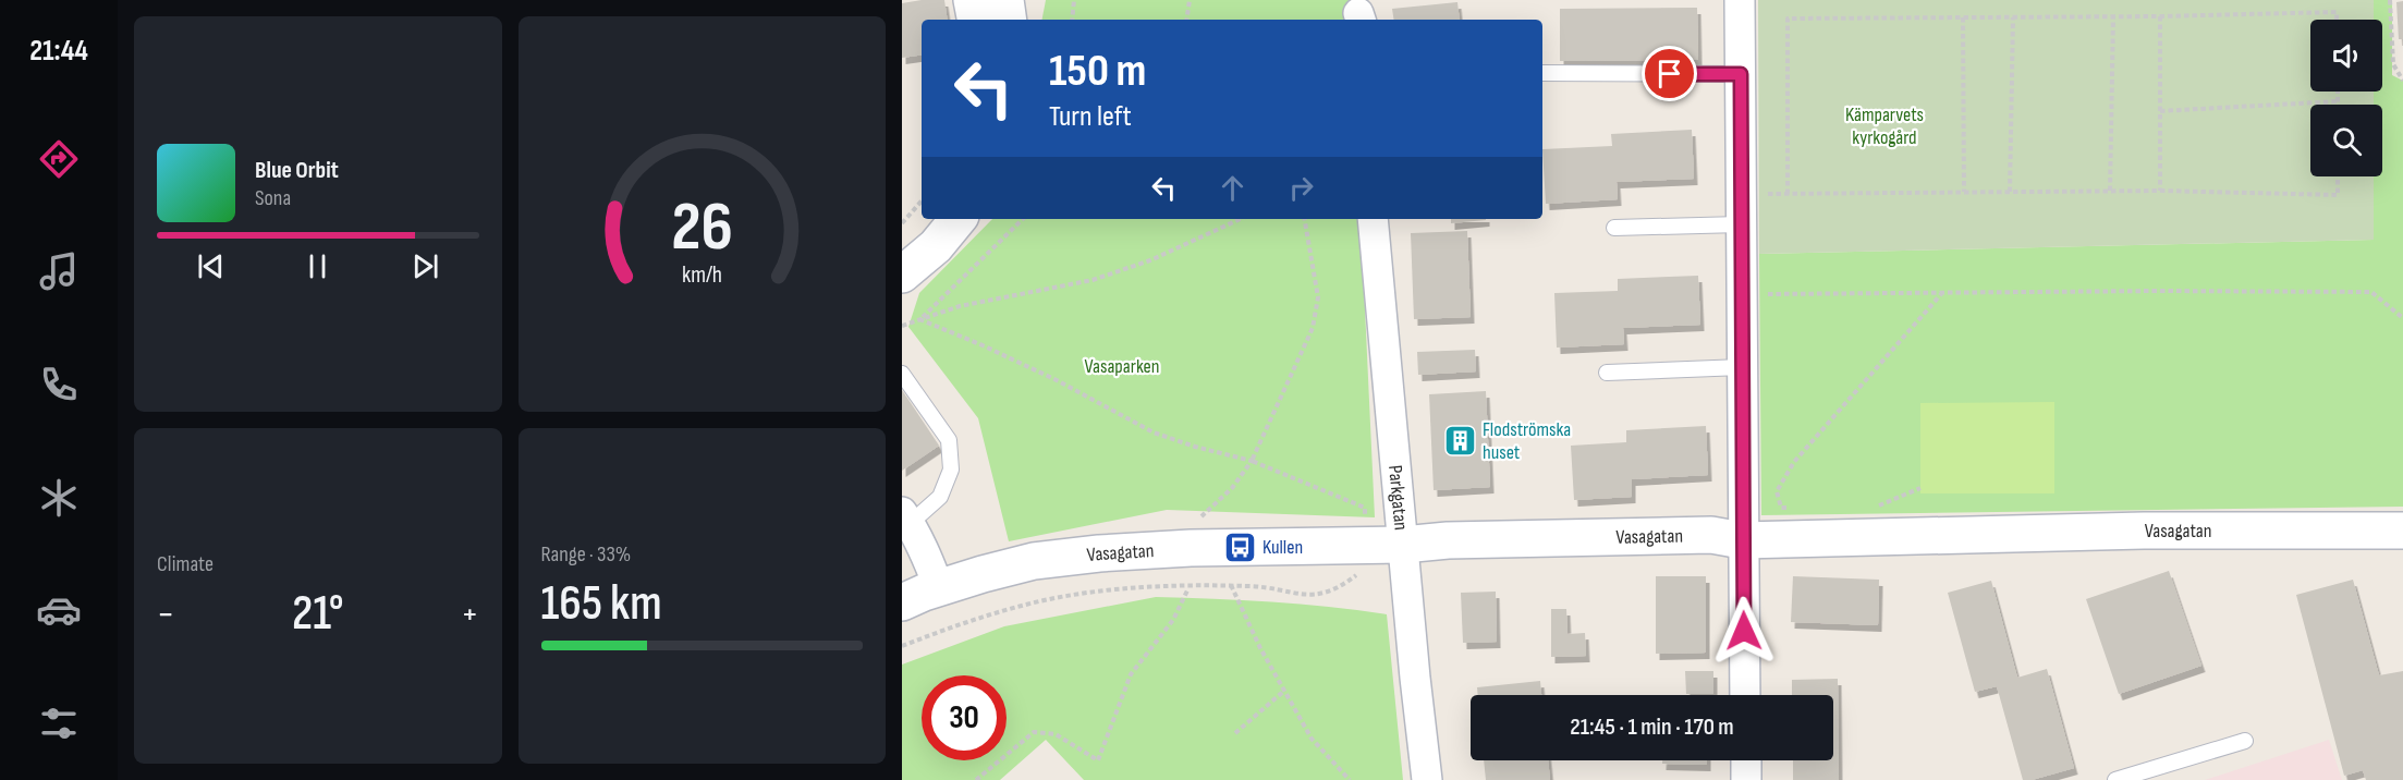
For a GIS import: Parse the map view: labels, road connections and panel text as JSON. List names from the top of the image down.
{
  "streets": {
    "street": ["Parkgatan", "Vasagatan"]
  },
  "crossings": [
    ["Parkgatan", "Vasagatan"]
  ],
  "parks": ["Kämparvets kyrkogård", "Vasaparken"],
  "places": {
    "building": ["Flodströmska huset"],
    "bus stop": ["Kullen"]
  },
  "page": {
    "tabs": "21:44",
    "turn": ["150 m", "Turn left"],
    "song": ["Blue Orbit", "Sona"],
    "tile": [
      "Climate",
      ["Range · 33%", "165 km"]
    ],
    "heat": ["−", "21°", "+"],
    "limit": "30",
    "trip": "21:45 · 1 min · 170 m",
    "gauge": ["26", "km/h"]
  }
}
